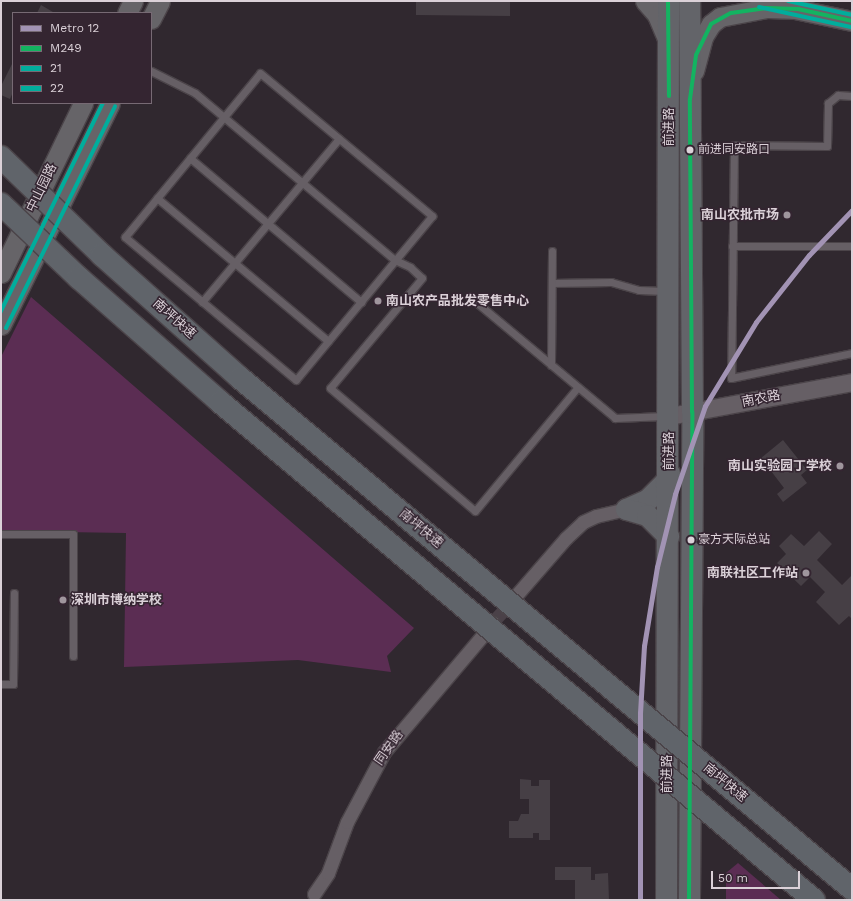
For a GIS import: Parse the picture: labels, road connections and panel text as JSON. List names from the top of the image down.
{
  "streets": {
    "highway": ["南坪快速"],
    "main road": ["前进路", "中山园路"],
    "street": ["南农路", "同安路"]
  },
  "crossings": [
    ["前进路", "南农路"]
  ],
  "places": [
    "前进同安路口",
    "南山农批市场",
    "南山农产品批发零售中心",
    "南山实验园丁学校",
    "豪方天际总站",
    "南联社区工作站",
    "深圳市博纳学校"
  ],
  "lines": [
    "transit line M249",
    "transit line 22",
    "transit line 21",
    "metro line 12"
  ],
  "legend": [
    "Metro 12",
    "M249",
    "21",
    "22"
  ],
  "scale_bar": "50 m"
}
